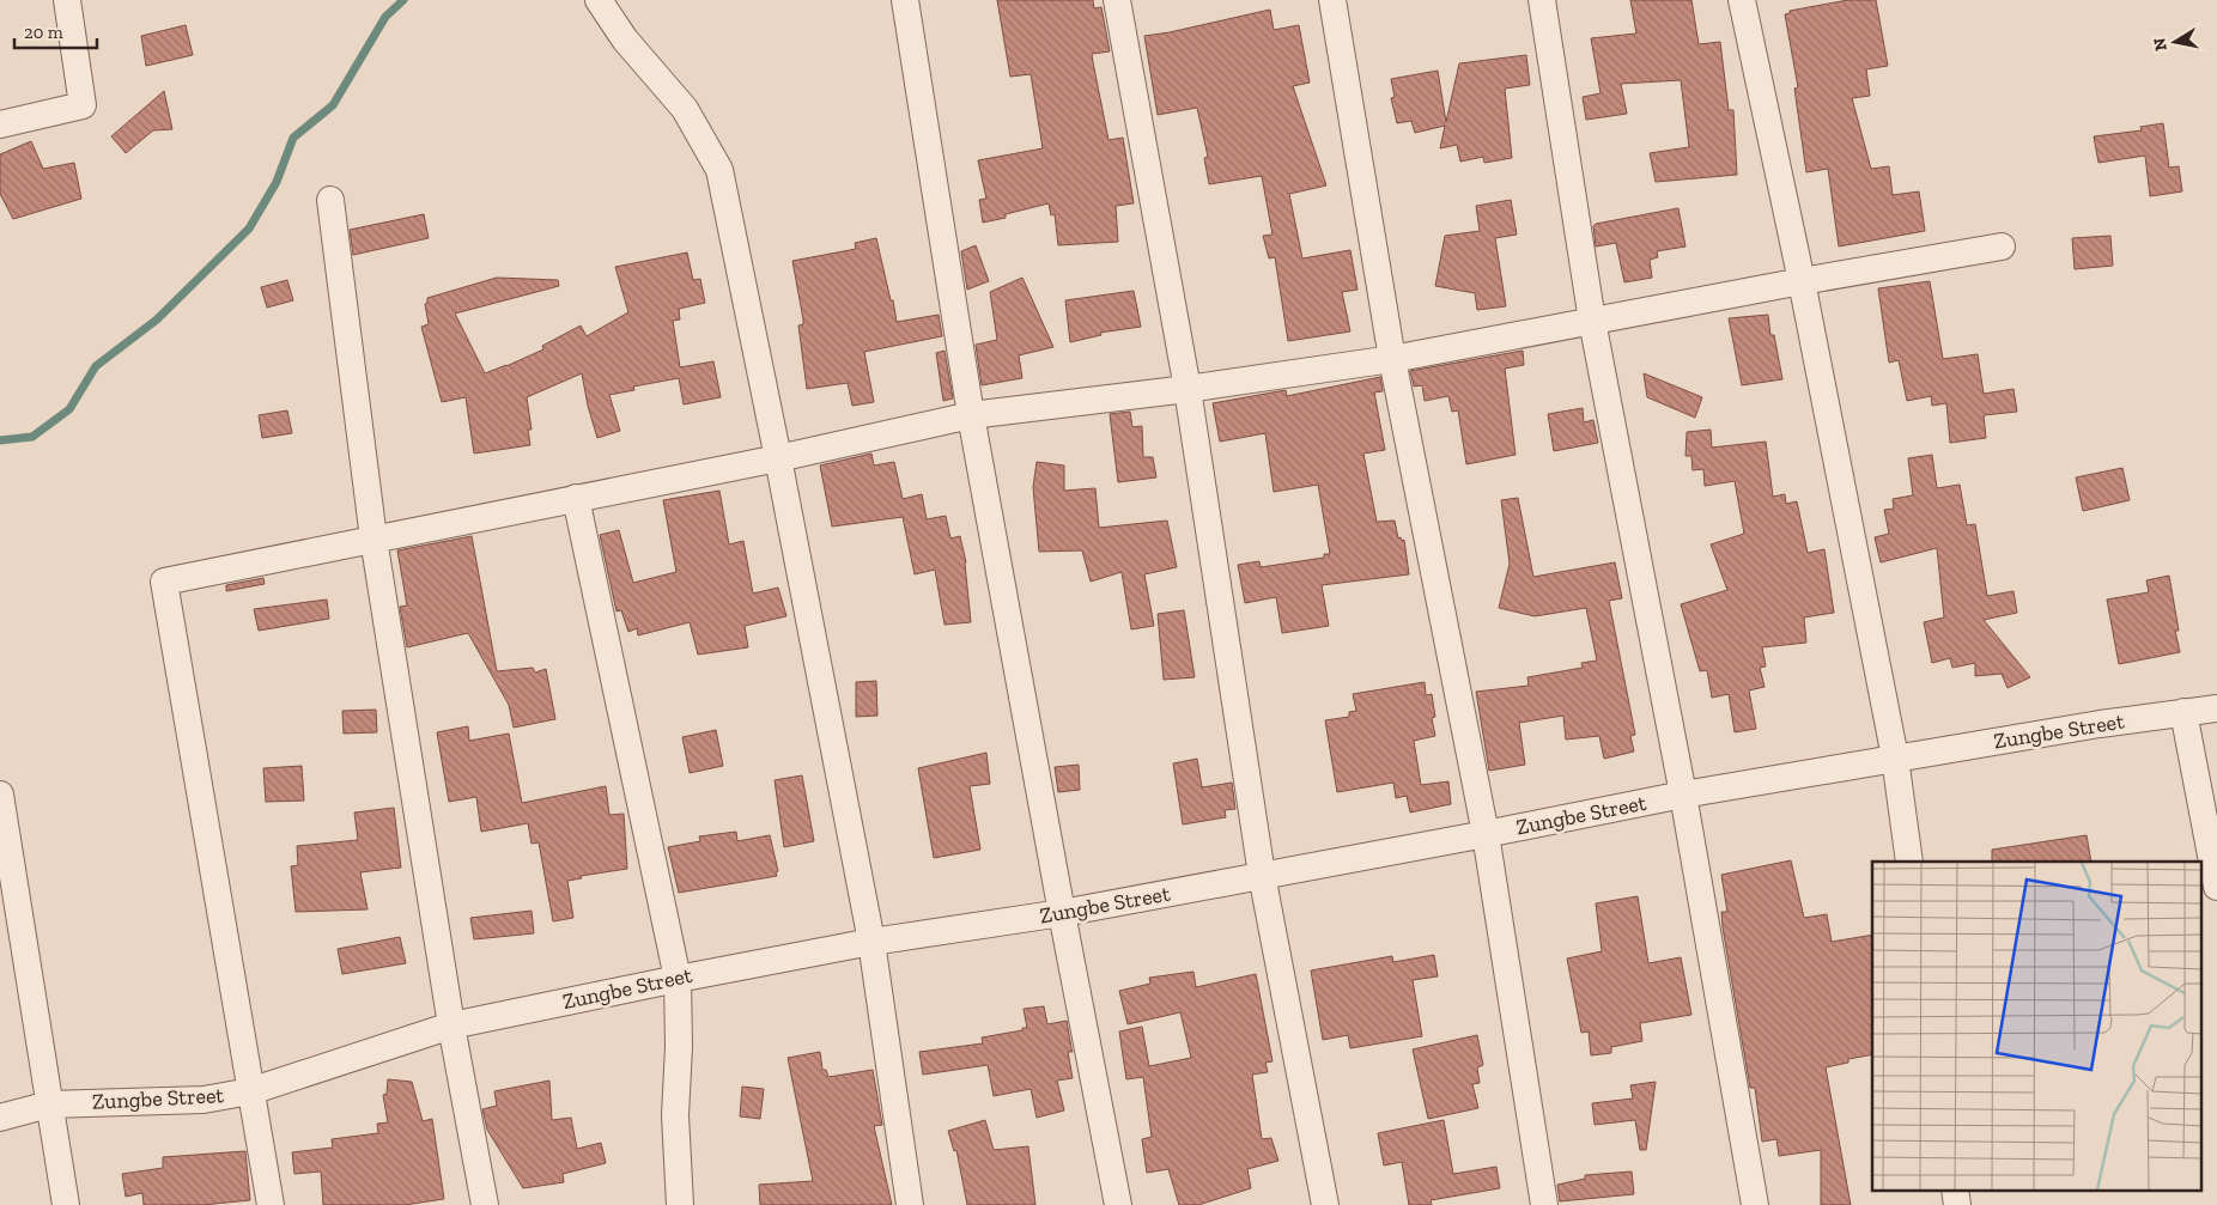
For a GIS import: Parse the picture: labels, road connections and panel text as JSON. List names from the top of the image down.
{
  "streets": {
    "street": ["Zungbe Street"]
  },
  "scale_bar": "20 m",
  "north": "left"
}
